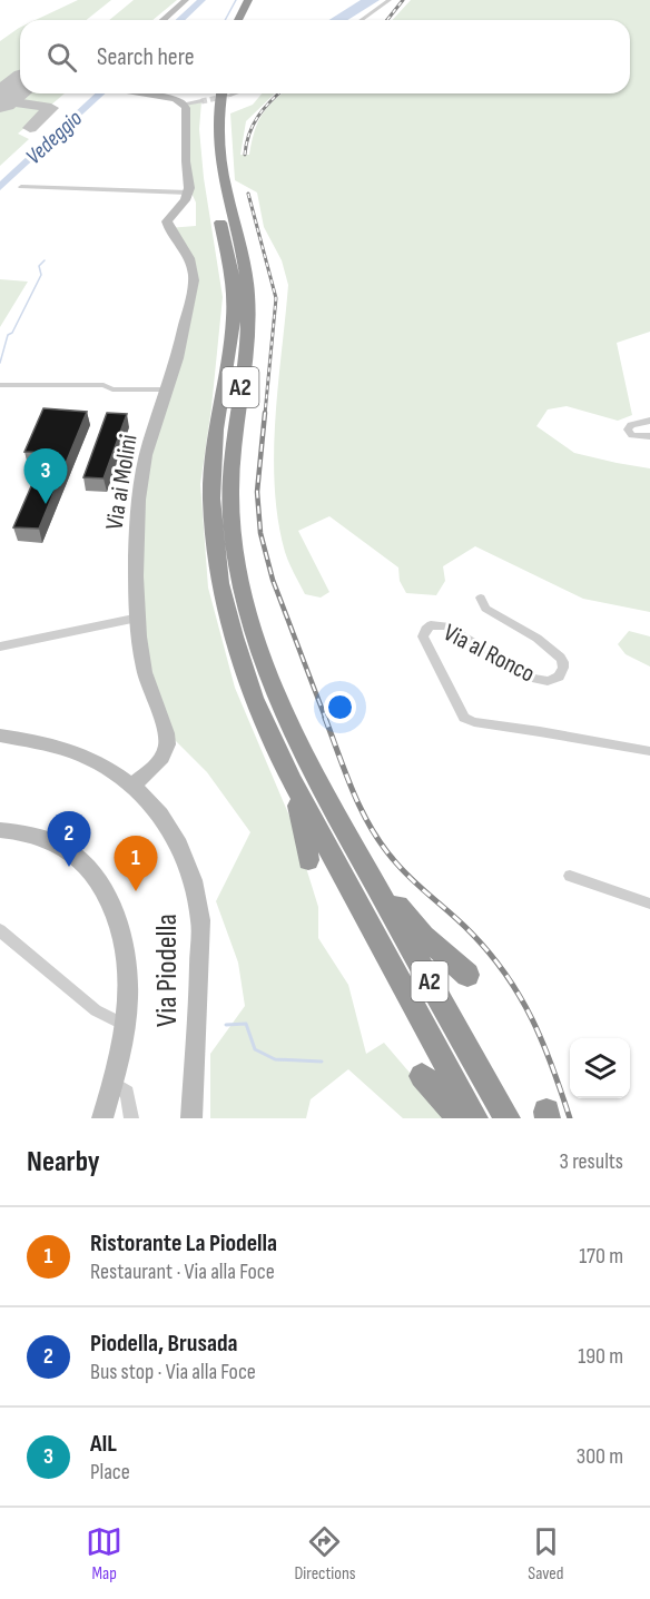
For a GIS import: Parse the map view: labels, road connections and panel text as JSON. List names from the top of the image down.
{
  "streets": {
    "highway": ["A2"],
    "street": ["Via ai Molini", "Via al Ronco", "Via Piodella"]
  },
  "crossings": [
    ["Via ai Molini", "Via Piodella"]
  ],
  "water": ["Vedeggio"],
  "page": {
    "search": "Search here",
    "pins": ["3", "2", "1"],
    "heading": ["Nearby", "3 results"],
    "list": [
      {
        "mark": "1",
        "name": "Ristorante La Piodella",
        "note": "Restaurant · Via alla Foce",
        "value": "170 m"
      },
      {
        "mark": "2",
        "name": "Piodella, Brusada",
        "note": "Bus stop · Via alla Foce",
        "value": "190 m"
      },
      {
        "mark": "3",
        "name": "AIL",
        "note": "Place",
        "value": "300 m"
      }
    ],
    "nav": ["Map", "Directions", "Saved"]
  }
}
